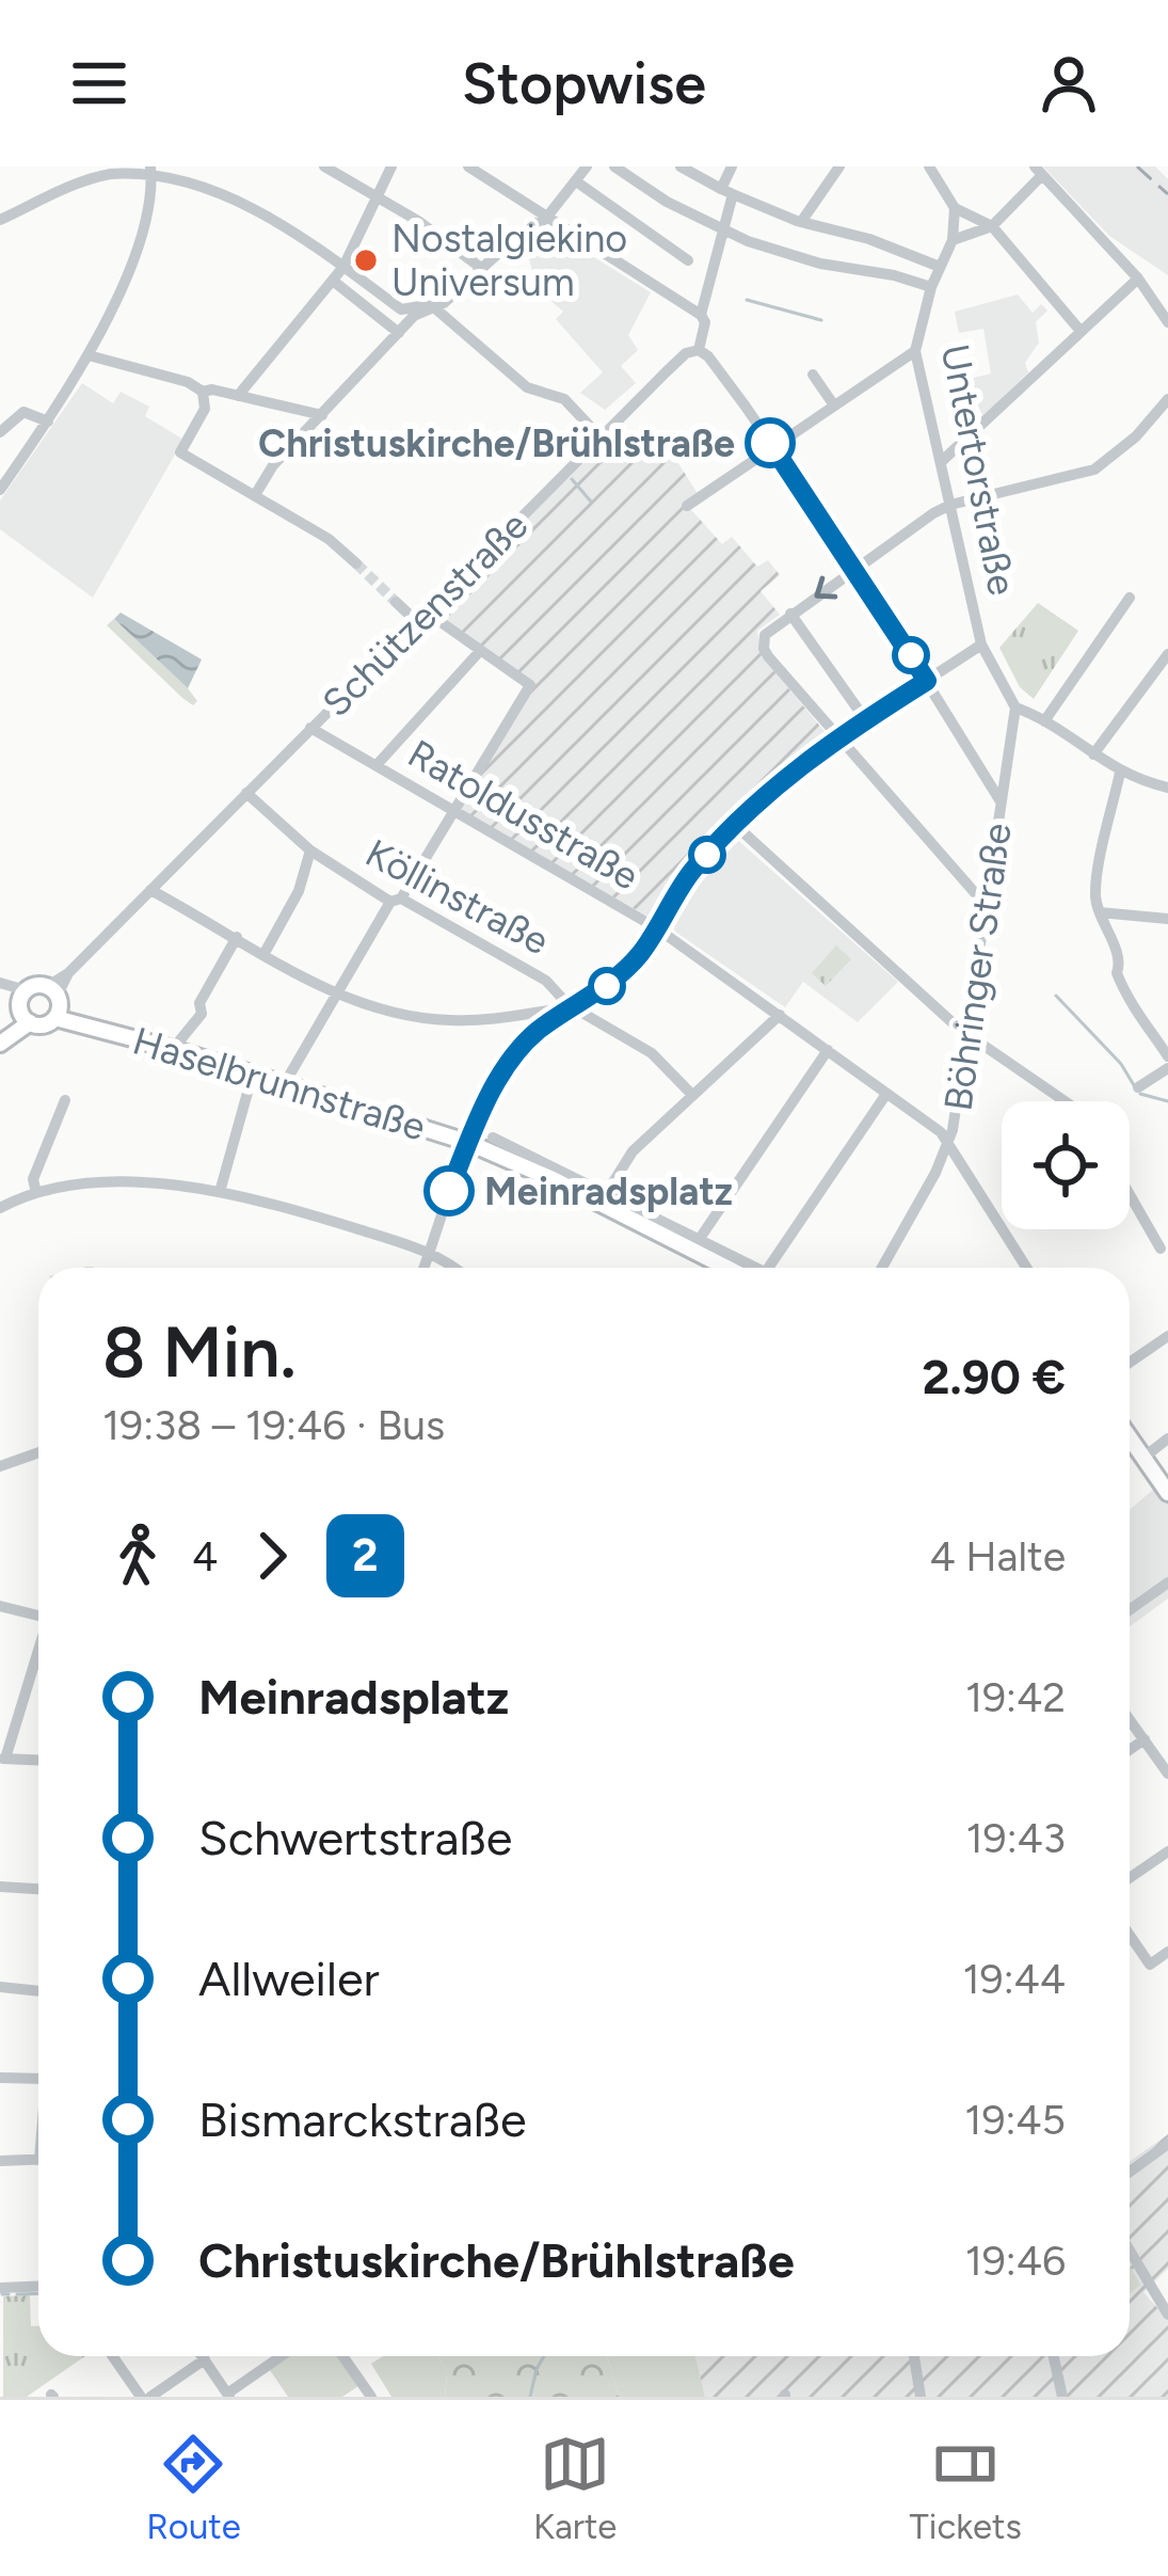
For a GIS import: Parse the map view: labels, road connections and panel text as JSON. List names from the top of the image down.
{
  "streets": {
    "main road": ["Haselbrunnstraße"],
    "street": [
      "Untertorstraße",
      "Schützenstraße",
      "Ratoldusstraße",
      "Köllinstraße",
      "Böhringer Straße"
    ]
  },
  "crossings": [
    ["Untertorstraße", "Böhringer Straße"],
    ["Schützenstraße", "Ratoldusstraße"],
    ["Schützenstraße", "Köllinstraße"],
    ["Schützenstraße", "Haselbrunnstraße"],
    ["Ratoldusstraße", "Böhringer Straße"]
  ],
  "places": ["Nostalgiekino Universum", "Christuskirche/Brühlstraße", "Meinradsplatz"],
  "lines": ["bus line 2"],
  "page": {
    "header": "Stopwise",
    "heading": ["8 Min.", "19:38 – 19:46 · Bus", "2.90 €"],
    "legs": ["4", "2", "4 Halte"],
    "list": [
      {
        "name": "Meinradsplatz",
        "value": "19:42"
      },
      {
        "name": "Schwertstraße",
        "value": "19:43"
      },
      {
        "name": "Allweiler",
        "value": "19:44"
      },
      {
        "name": "Bismarckstraße",
        "value": "19:45"
      },
      {
        "name": "Christuskirche/Brühlstraße",
        "value": "19:46"
      }
    ],
    "tabs": ["Route", "Karte", "Tickets"]
  }
}
